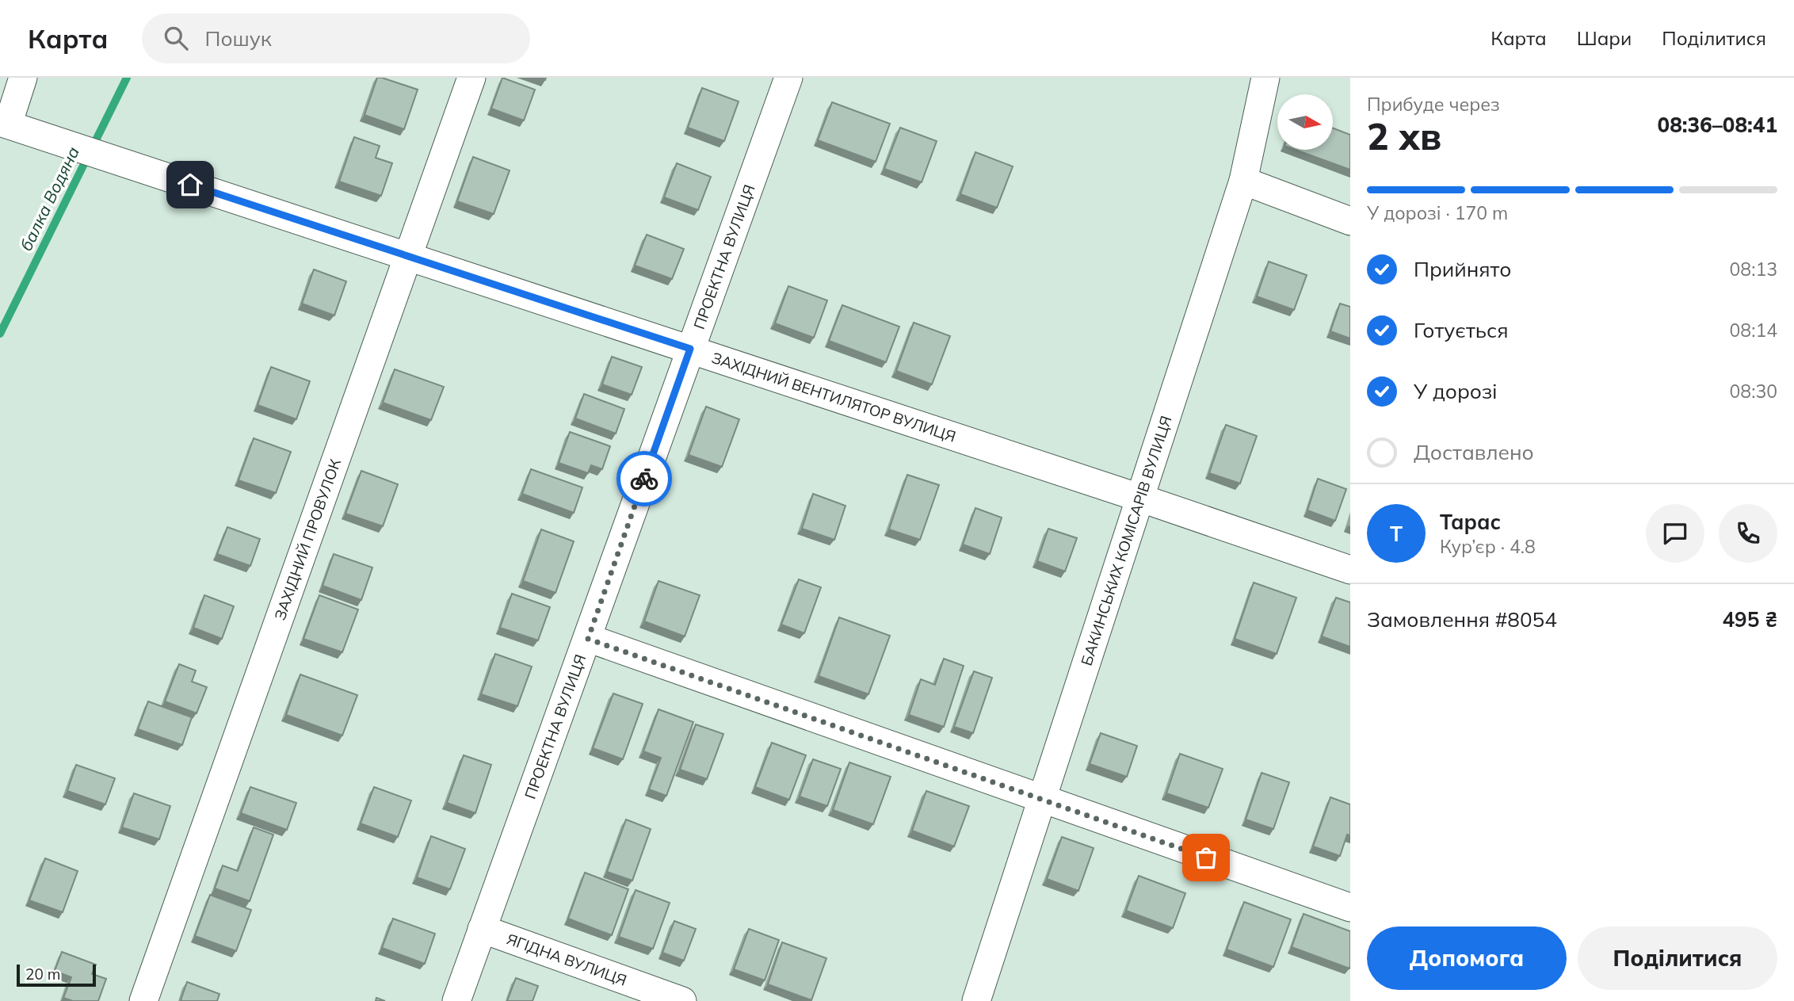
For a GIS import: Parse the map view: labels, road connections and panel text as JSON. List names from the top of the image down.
{
  "streets": {
    "street": [
      "ПРОЕКТНА ВУЛИЦЯ",
      "ЗАХІДНИЙ ВЕНТИЛЯТОР ВУЛИЦЯ",
      "ЗАХІДНИЙ ПРОВУЛОК",
      "БАКИНСЬКИХ КОМІСАРІВ ВУЛИЦЯ",
      "ЯГІДНА ВУЛИЦЯ"
    ]
  },
  "crossings": [
    ["ПРОЕКТНА ВУЛИЦЯ", "ЗАХІДНИЙ ВЕНТИЛЯТОР ВУЛИЦЯ"],
    ["ПРОЕКТНА ВУЛИЦЯ", "ЯГІДНА ВУЛИЦЯ"],
    ["ЗАХІДНИЙ ВЕНТИЛЯТОР ВУЛИЦЯ", "ЗАХІДНИЙ ПРОВУЛОК"],
    ["ЗАХІДНИЙ ВЕНТИЛЯТОР ВУЛИЦЯ", "БАКИНСЬКИХ КОМІСАРІВ ВУЛИЦЯ"]
  ],
  "water": ["балка Водяна"],
  "scale_bar": "20 m",
  "north": "right",
  "page": {
    "header": "Карта",
    "search": "Пошук",
    "nav": ["Карта", "Шари", "Поділитися"],
    "heading": ["2 хв", "Прибуде через", "08:36–08:41"],
    "panel": [
      "Тарас",
      "Кур’єр · 4.8",
      "Замовлення #8054",
      "495 ₴"
    ],
    "bar": "У дорозі · 170 m",
    "list": [
      ["Прийнято", "08:13"],
      ["Готується", "08:14"],
      ["У дорозі", "08:30"],
      "Доставлено"
    ],
    "round": "Т",
    "buttons": ["Допомога", "Поділитися"],
    "scale": "20 m"
  }
}
